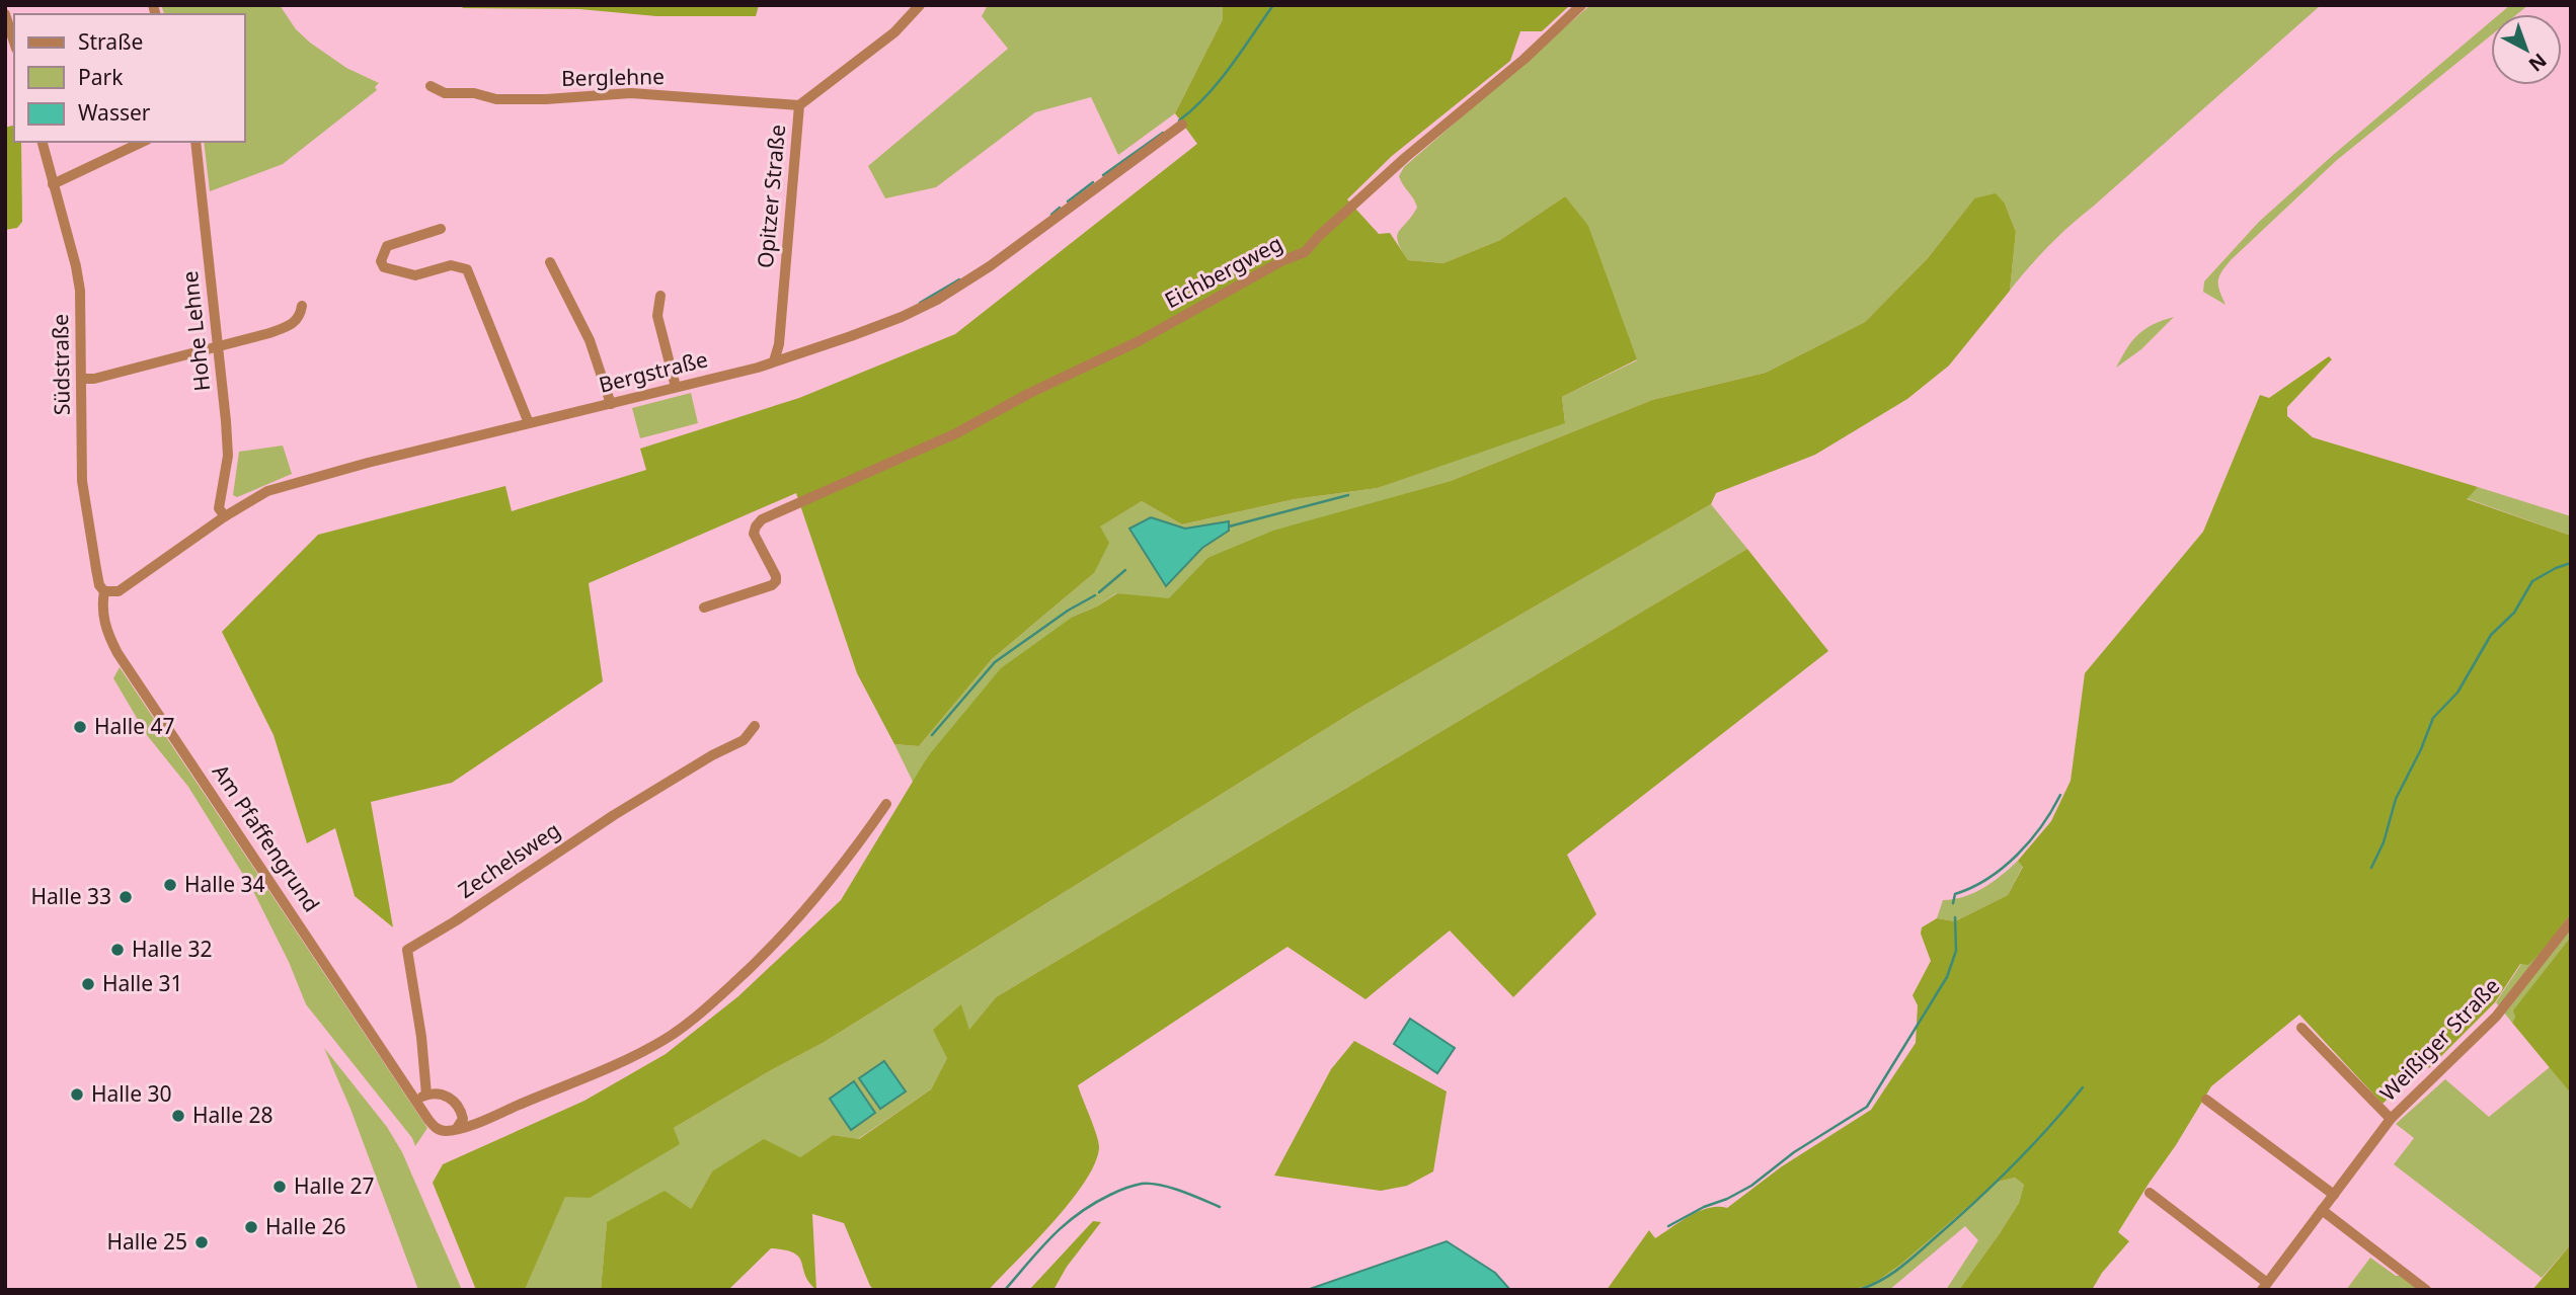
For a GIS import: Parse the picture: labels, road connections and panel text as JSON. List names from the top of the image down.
{
  "streets": {
    "street": [
      "Berglehne",
      "Opitzer Straße",
      "Eichbergweg",
      "Hohe Lehne",
      "Südstraße",
      "Bergstraße",
      "Am Pfaffengrund",
      "Zechelsweg",
      "Weißiger Straße"
    ]
  },
  "crossings": [
    ["Berglehne", "Opitzer Straße"],
    ["Opitzer Straße", "Bergstraße"],
    ["Hohe Lehne", "Bergstraße"],
    ["Südstraße", "Bergstraße"],
    ["Südstraße", "Am Pfaffengrund"],
    ["Bergstraße", "Am Pfaffengrund"],
    ["Am Pfaffengrund", "Zechelsweg"]
  ],
  "places": [
    "Halle 47",
    "Halle 34",
    "Halle 33",
    "Halle 32",
    "Halle 31",
    "Halle 30",
    "Halle 28",
    "Halle 27",
    "Halle 26",
    "Halle 25"
  ],
  "legend": ["Straße", "Park", "Wasser"],
  "north": "bottom right"
}
